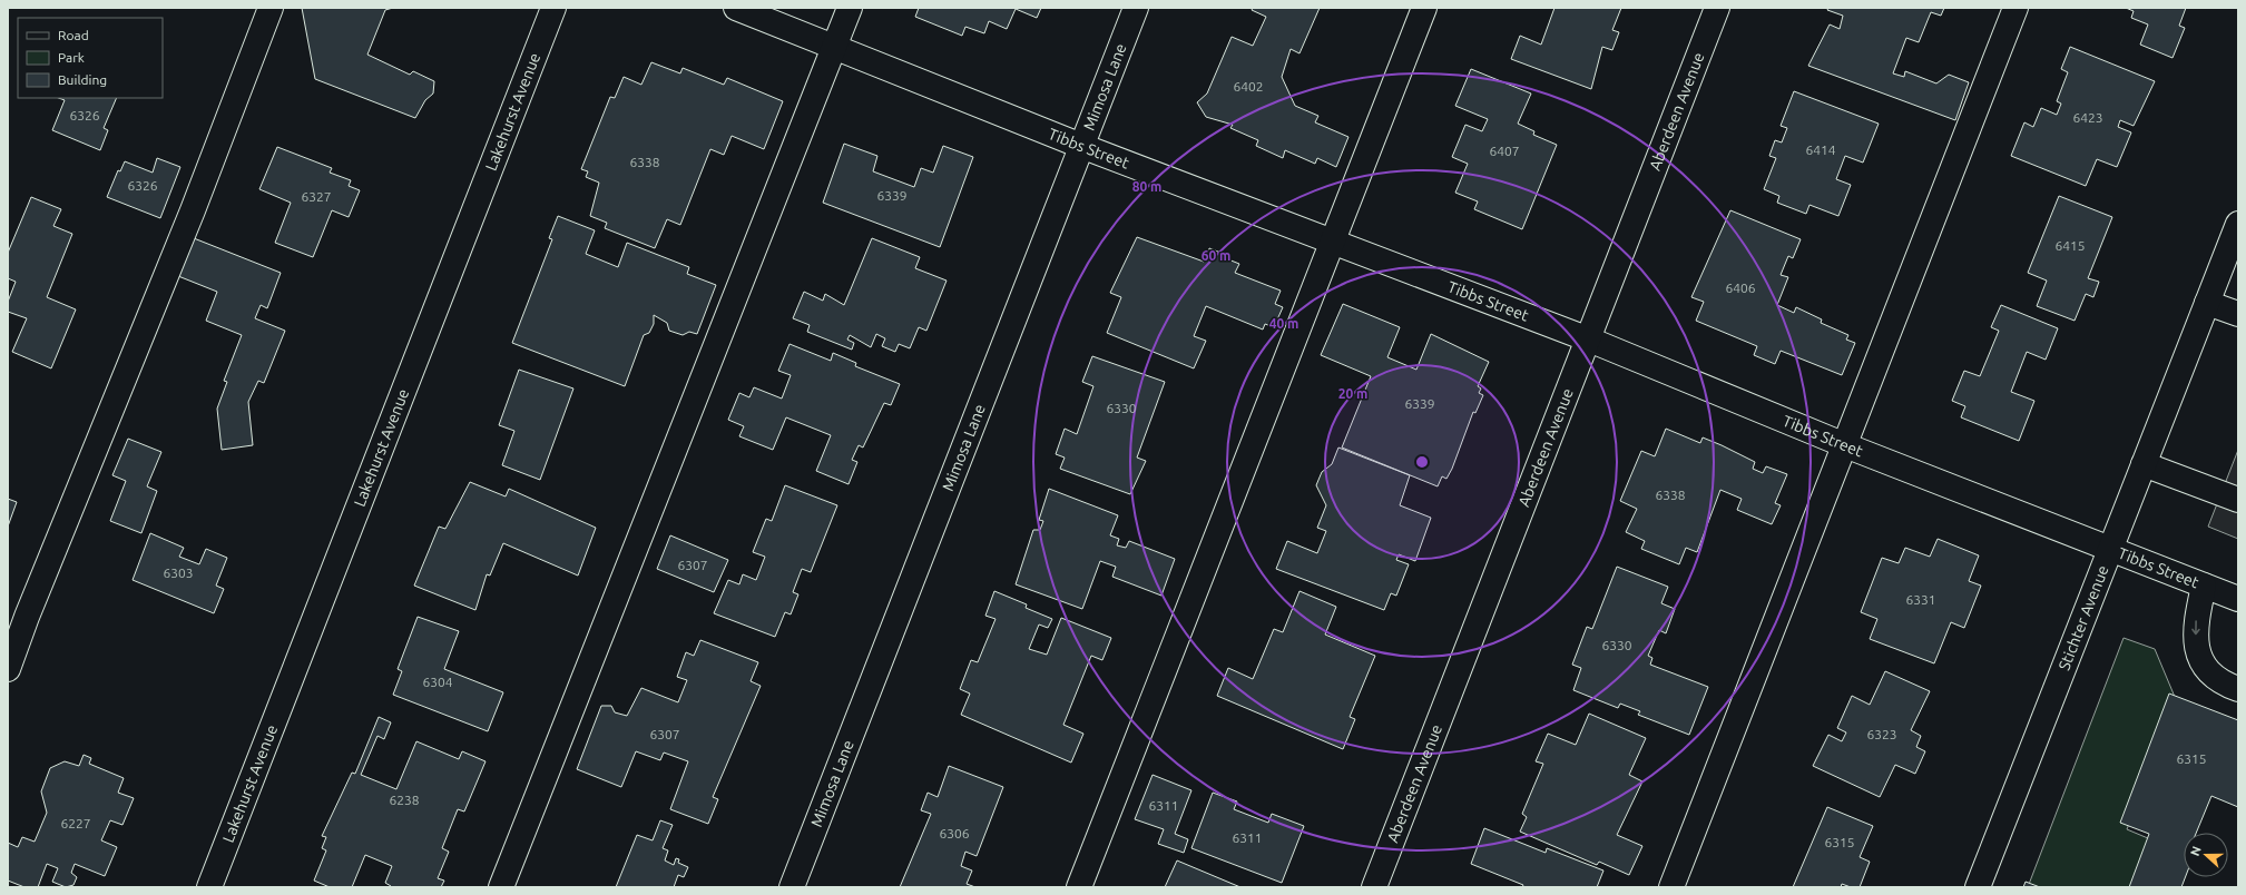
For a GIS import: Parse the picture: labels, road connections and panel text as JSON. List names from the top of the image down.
{
  "streets": {
    "street": [
      "Mimosa Lane",
      "Lakehurst Avenue",
      "Aberdeen Avenue",
      "Tibbs Street",
      "Stichter Avenue"
    ]
  },
  "crossings": [
    ["Mimosa Lane", "Tibbs Street"],
    ["Aberdeen Avenue", "Tibbs Street"],
    ["Tibbs Street", "Stichter Avenue"]
  ],
  "house_numbers": [
    "6402",
    "6326",
    "6423",
    "6414",
    "6407",
    "6338",
    "6326",
    "6339",
    "6327",
    "6415",
    "6406",
    "6339",
    "6330",
    "6338",
    "6307",
    "6303",
    "6331",
    "6330",
    "6304",
    "6307",
    "6323",
    "6315",
    "6238",
    "6311",
    "6227",
    "6306",
    "6311",
    "6315"
  ],
  "legend": ["Road", "Park", "Building"],
  "north": "left",
  "rings": [
    "80 m",
    "60 m",
    "40 m",
    "20 m"
  ]
}
